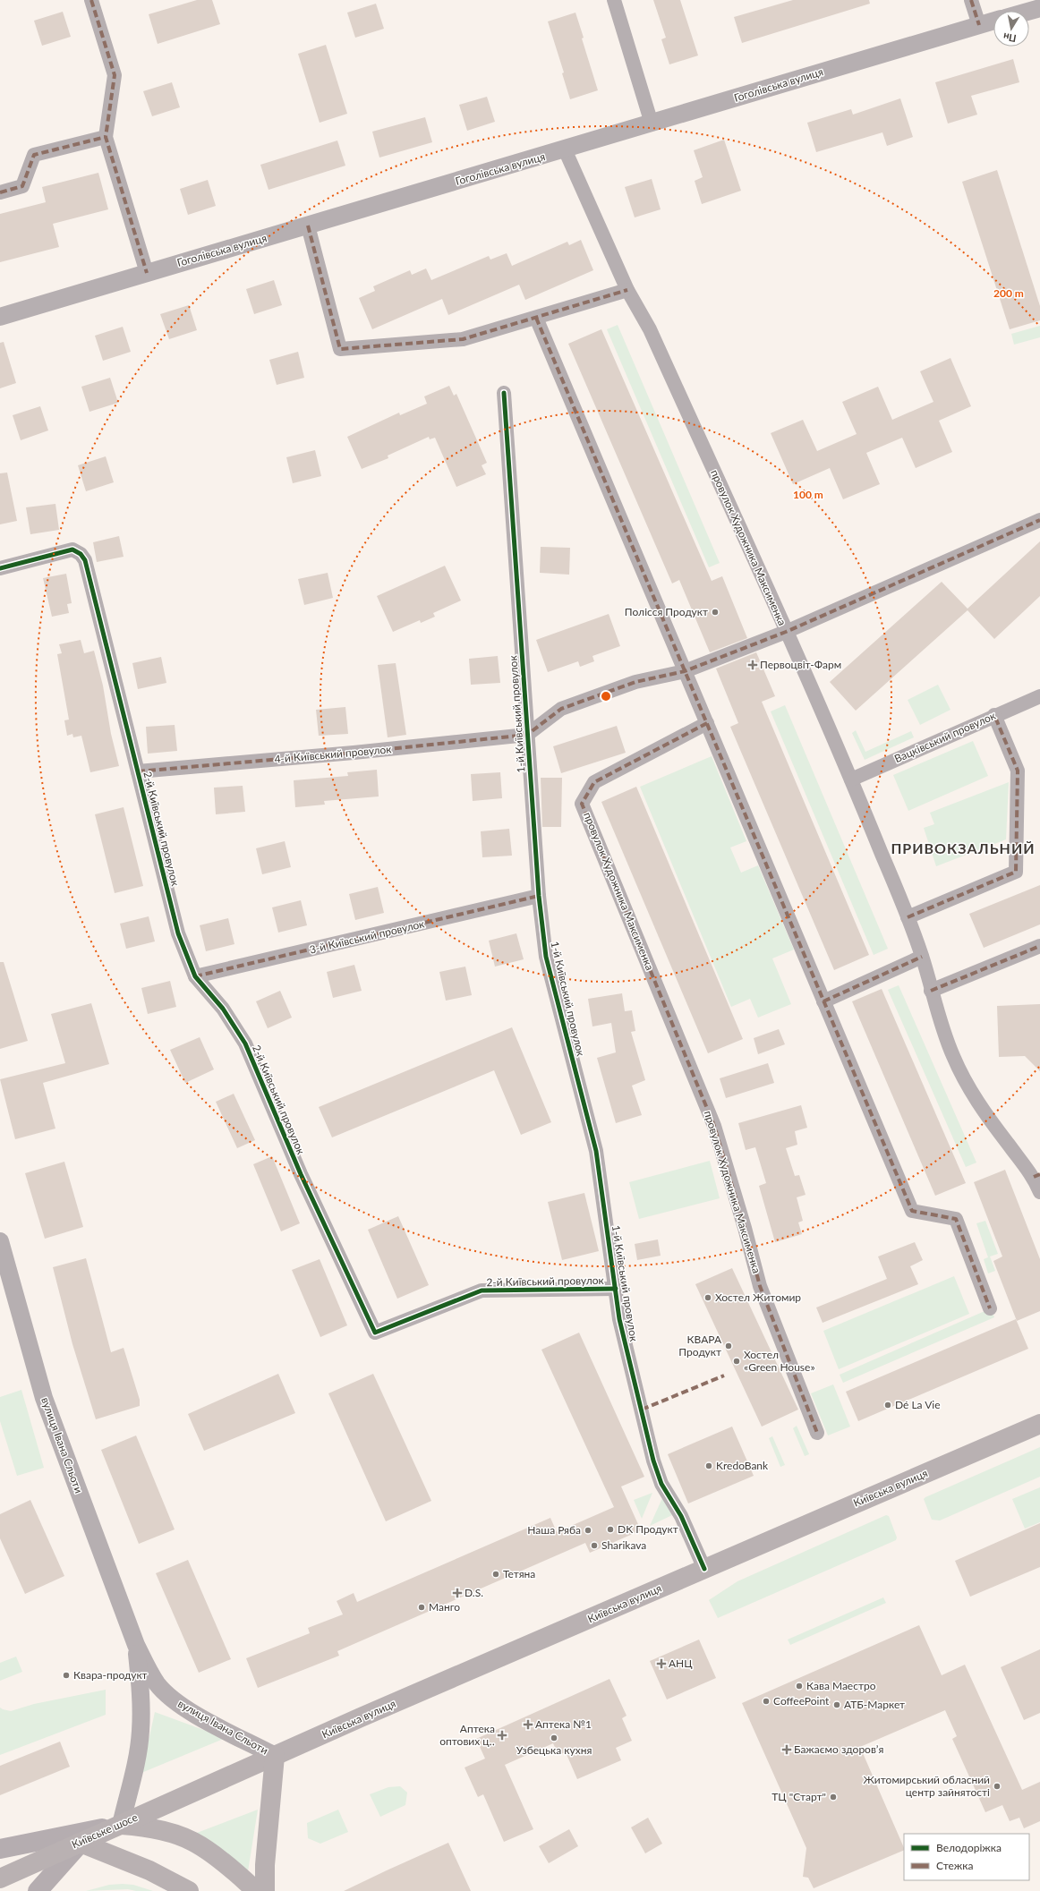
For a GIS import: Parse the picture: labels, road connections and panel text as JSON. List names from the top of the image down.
{
  "streets": {
    "main road": ["Київська вулиця", "Київське шосе"],
    "street": [
      "Гоголівська вулиця",
      "провулок Художника Максименка",
      "1-й Київський провулок",
      "Вацківський провулок",
      "4-й Київський провулок",
      "2-й Київський провулок",
      "3-й Київський провулок",
      "вулиця Івана Сльоти"
    ]
  },
  "crossings": [
    ["Гоголівська вулиця", "провулок Художника Максименка"],
    ["провулок Художника Максименка", "1-й Київський провулок"],
    ["провулок Художника Максименка", "4-й Київський провулок"],
    ["1-й Київський провулок", "4-й Київський провулок"],
    ["1-й Київський провулок", "2-й Київський провулок"],
    ["1-й Київський провулок", "3-й Київський провулок"],
    ["1-й Київський провулок", "Київська вулиця"],
    ["4-й Київський провулок", "2-й Київський провулок"],
    ["2-й Київський провулок", "3-й Київський провулок"],
    ["вулиця Івана Сльоти", "Київська вулиця"],
    ["вулиця Івана Сльоти", "Київське шосе"],
    ["Київська вулиця", "Київське шосе"]
  ],
  "districts": ["ПРИВОКЗАЛЬНИЙ"],
  "places": {
    "other": [
      "Полісся Продукт",
      "Хостел Житомир",
      "КВАРА Продукт",
      "Хостел «Green House»",
      "Dé La Vie",
      "KredoBank",
      "DK Продукт",
      "Наша Ряба",
      "Sharikava",
      "Тетяна",
      "Манго",
      "Квара-продукт",
      "Кава Маестро",
      "CoffeePoint",
      "АТБ-Маркет",
      "Узбецька кухня",
      "Житомирський обласний центр зайнятості",
      "ТЦ \"Старт\""
    ],
    "health": [
      "Первоцвіт-Фарм",
      "D.S.",
      "АНЦ",
      "Аптека №1",
      "Аптека оптових ц‥",
      "Бажаємо здоровʼя"
    ]
  },
  "legend": ["Велодоріжка", "Стежка"],
  "north": "bottom",
  "rings": ["200 m", "100 m"]
}
